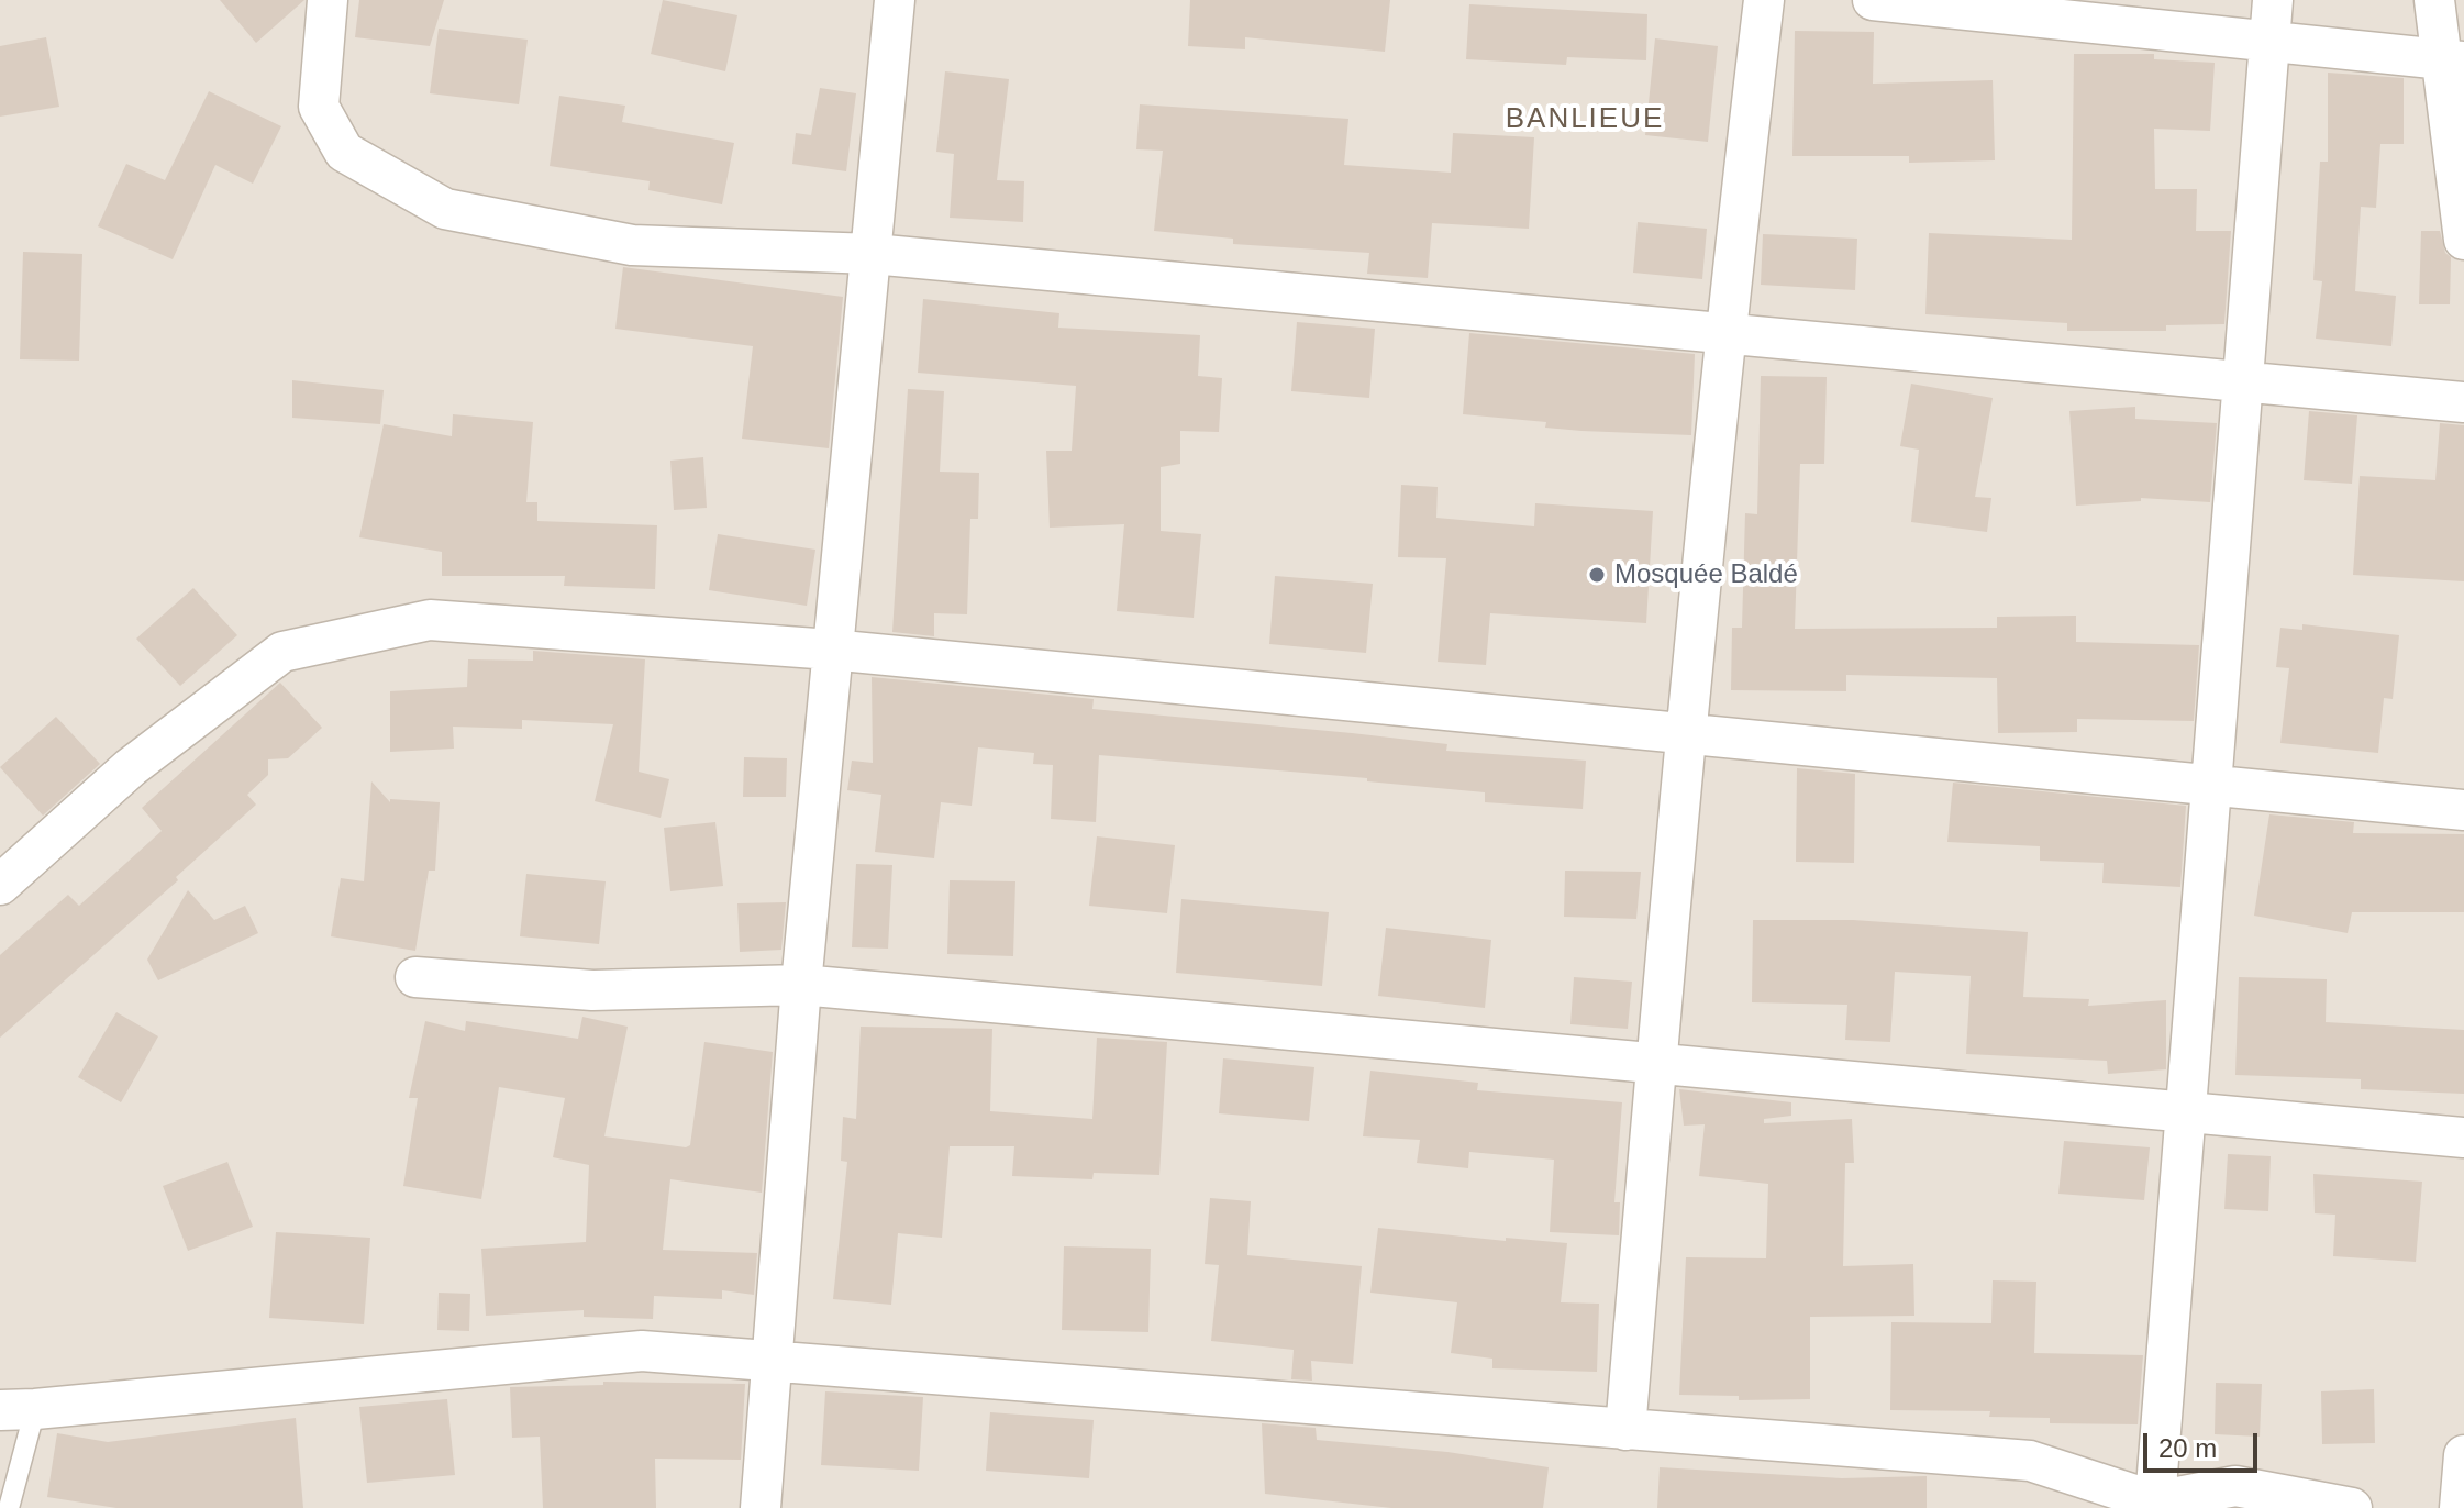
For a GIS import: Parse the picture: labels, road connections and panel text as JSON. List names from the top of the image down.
{
  "districts": ["BANLIEUE"],
  "places": ["Mosquée Baldé"],
  "scale_bar": "20 m"
}
